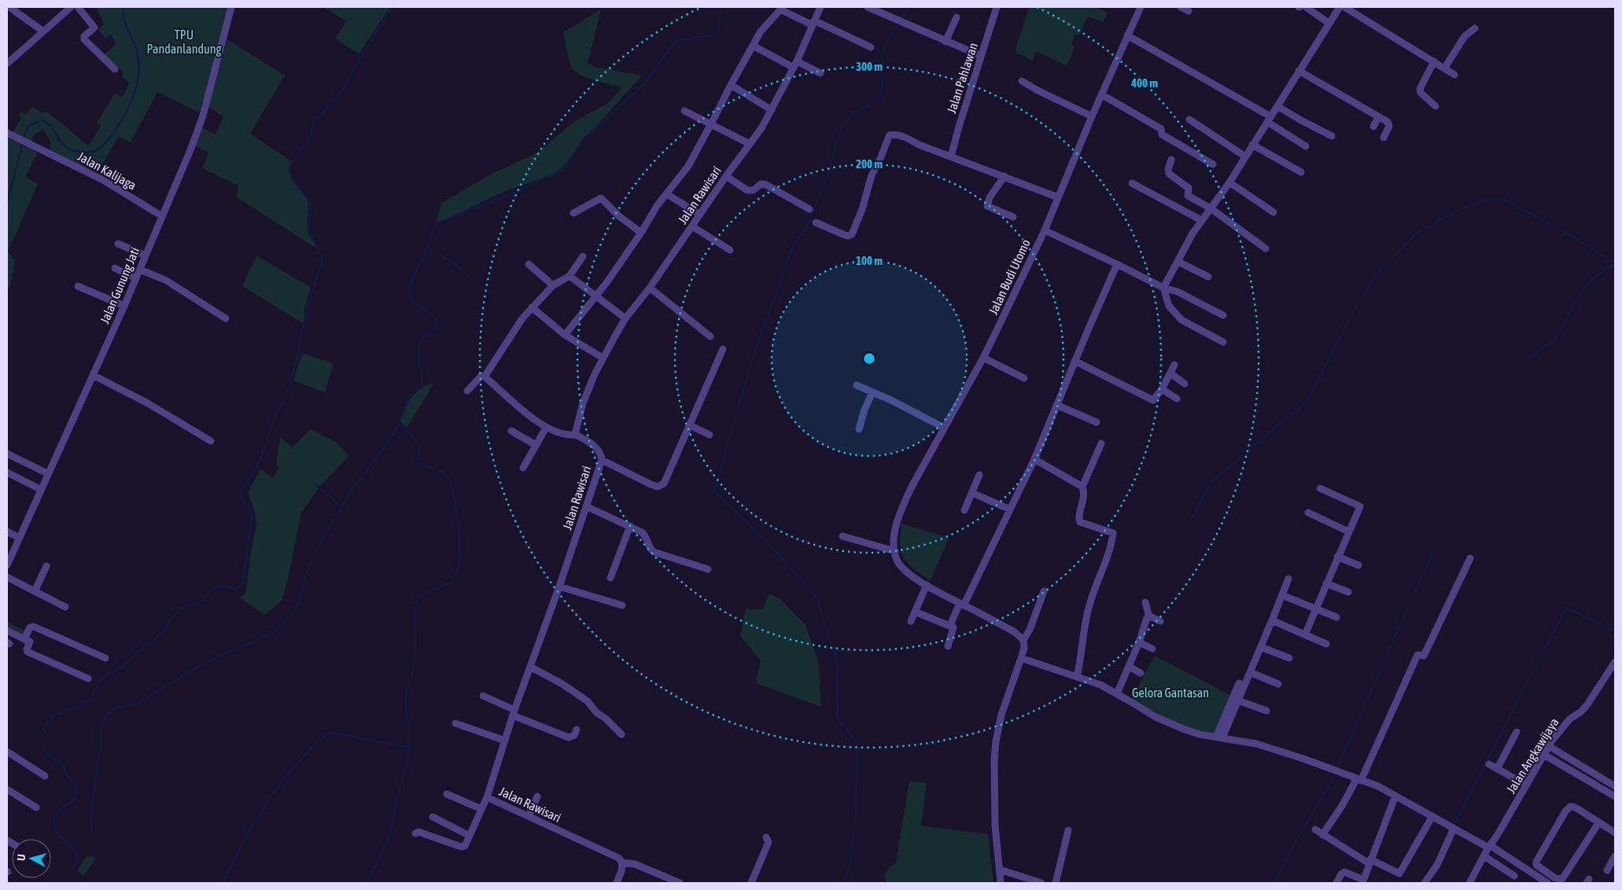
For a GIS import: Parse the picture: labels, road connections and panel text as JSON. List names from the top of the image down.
{
  "streets": {
    "street": [
      "Jalan Pahlawan",
      "Jalan Kalijaga",
      "Jalan Rawisari",
      "Jalan Budi Utomo",
      "Jalan Gunung Jati",
      "Jalan Angkawijaya"
    ]
  },
  "crossings": [
    ["Jalan Kalijaga", "Jalan Gunung Jati"]
  ],
  "parks": ["TPU Pandanlandung", "Gelora Gantasan"],
  "north": "left",
  "rings": [
    "300 m",
    "400 m",
    "200 m",
    "100 m"
  ]
}
